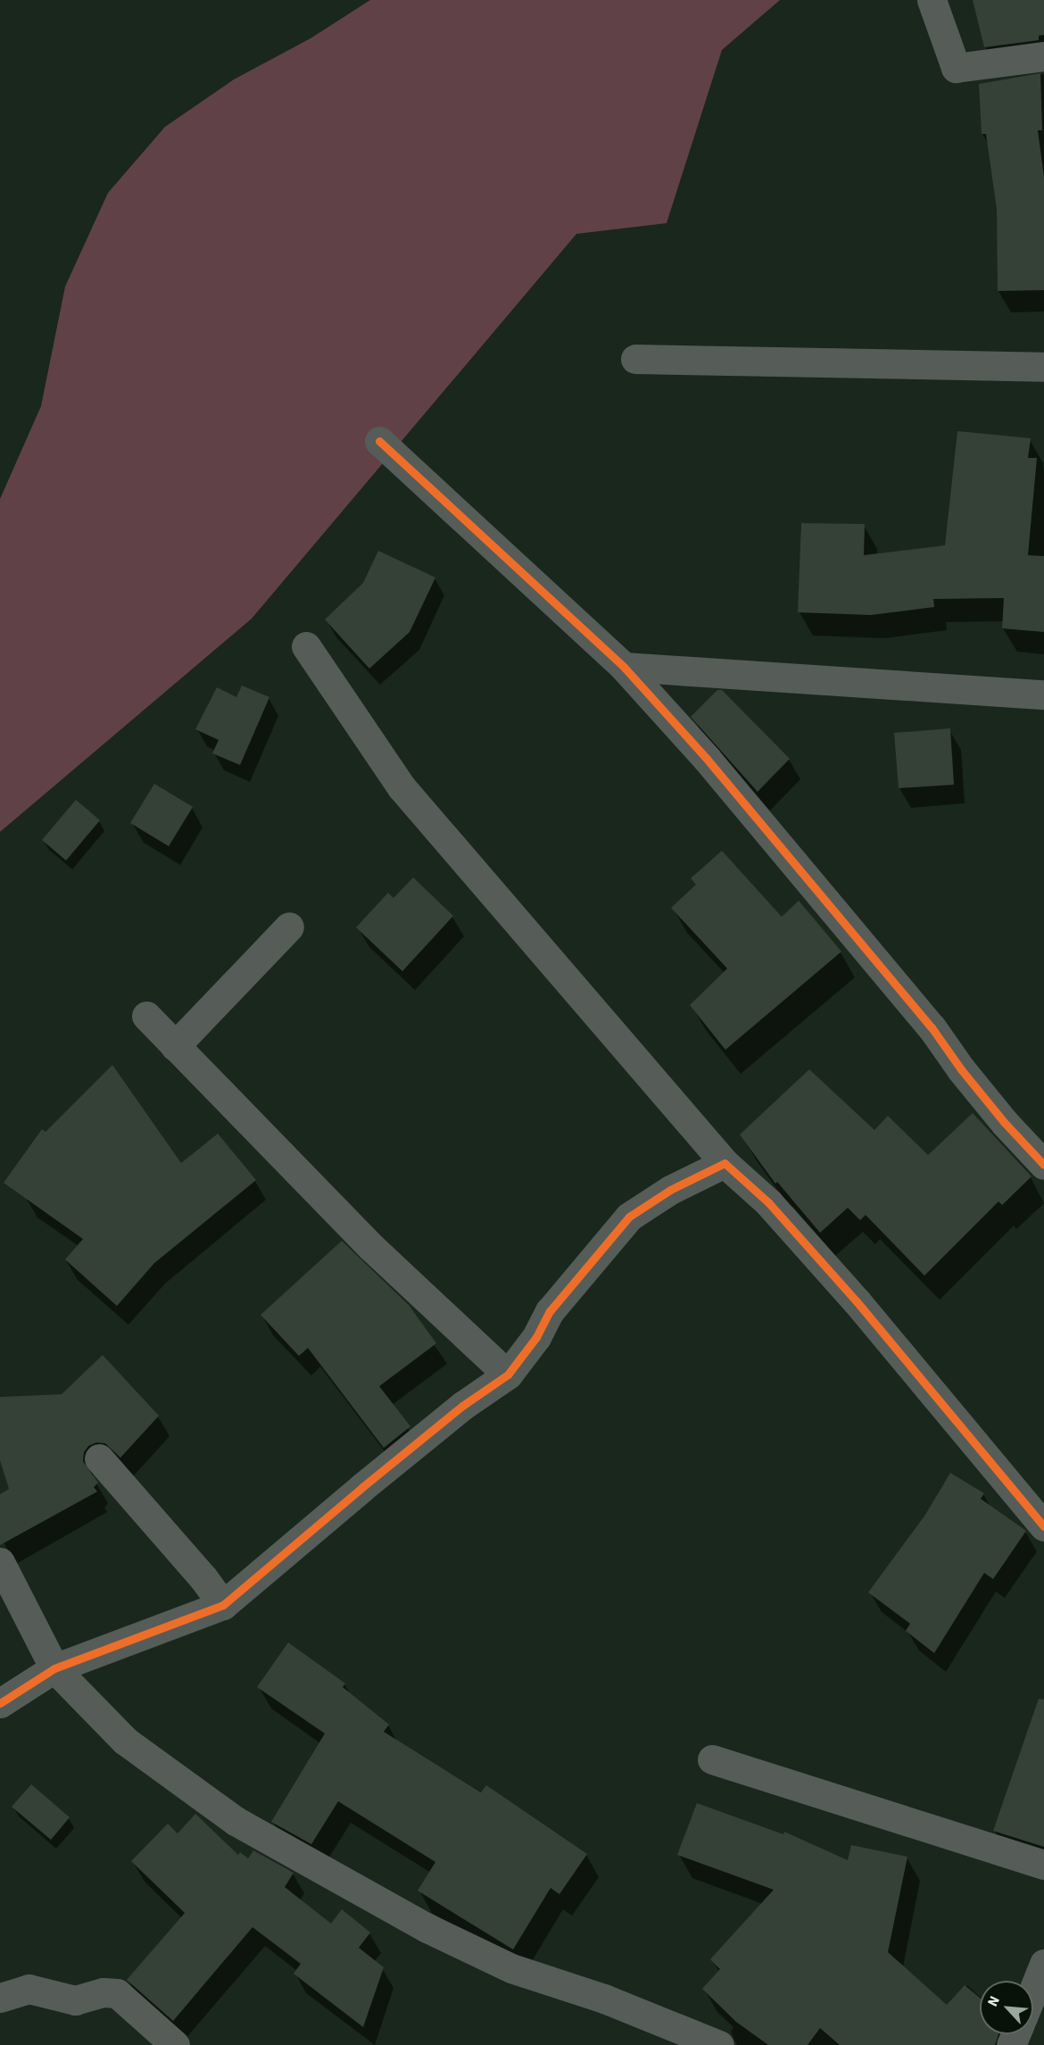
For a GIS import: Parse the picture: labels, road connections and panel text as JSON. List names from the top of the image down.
{
  "north": "top left"
}
